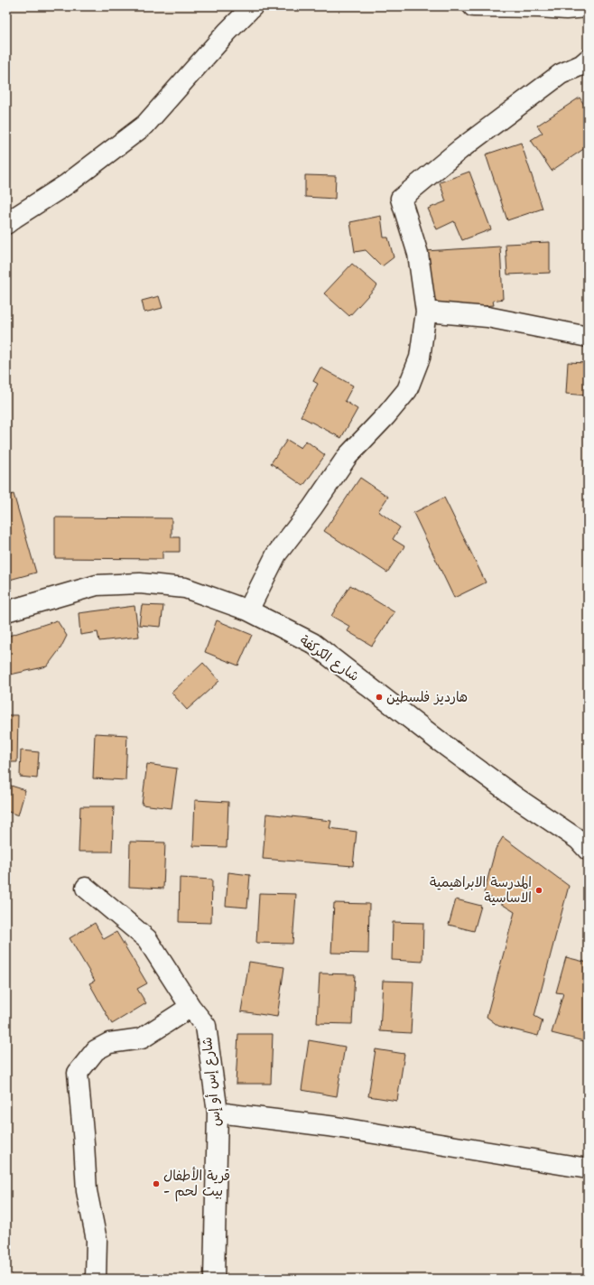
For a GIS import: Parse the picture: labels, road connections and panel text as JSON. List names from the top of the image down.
{
  "streets": {
    "street": ["شارع الكركفة", "شارع إس أو إس"]
  },
  "places": ["هارديز فلسطين", "المدرسة الابراهيمية الاساسية", "قرية الأطفال - بيت لحم"]
}
